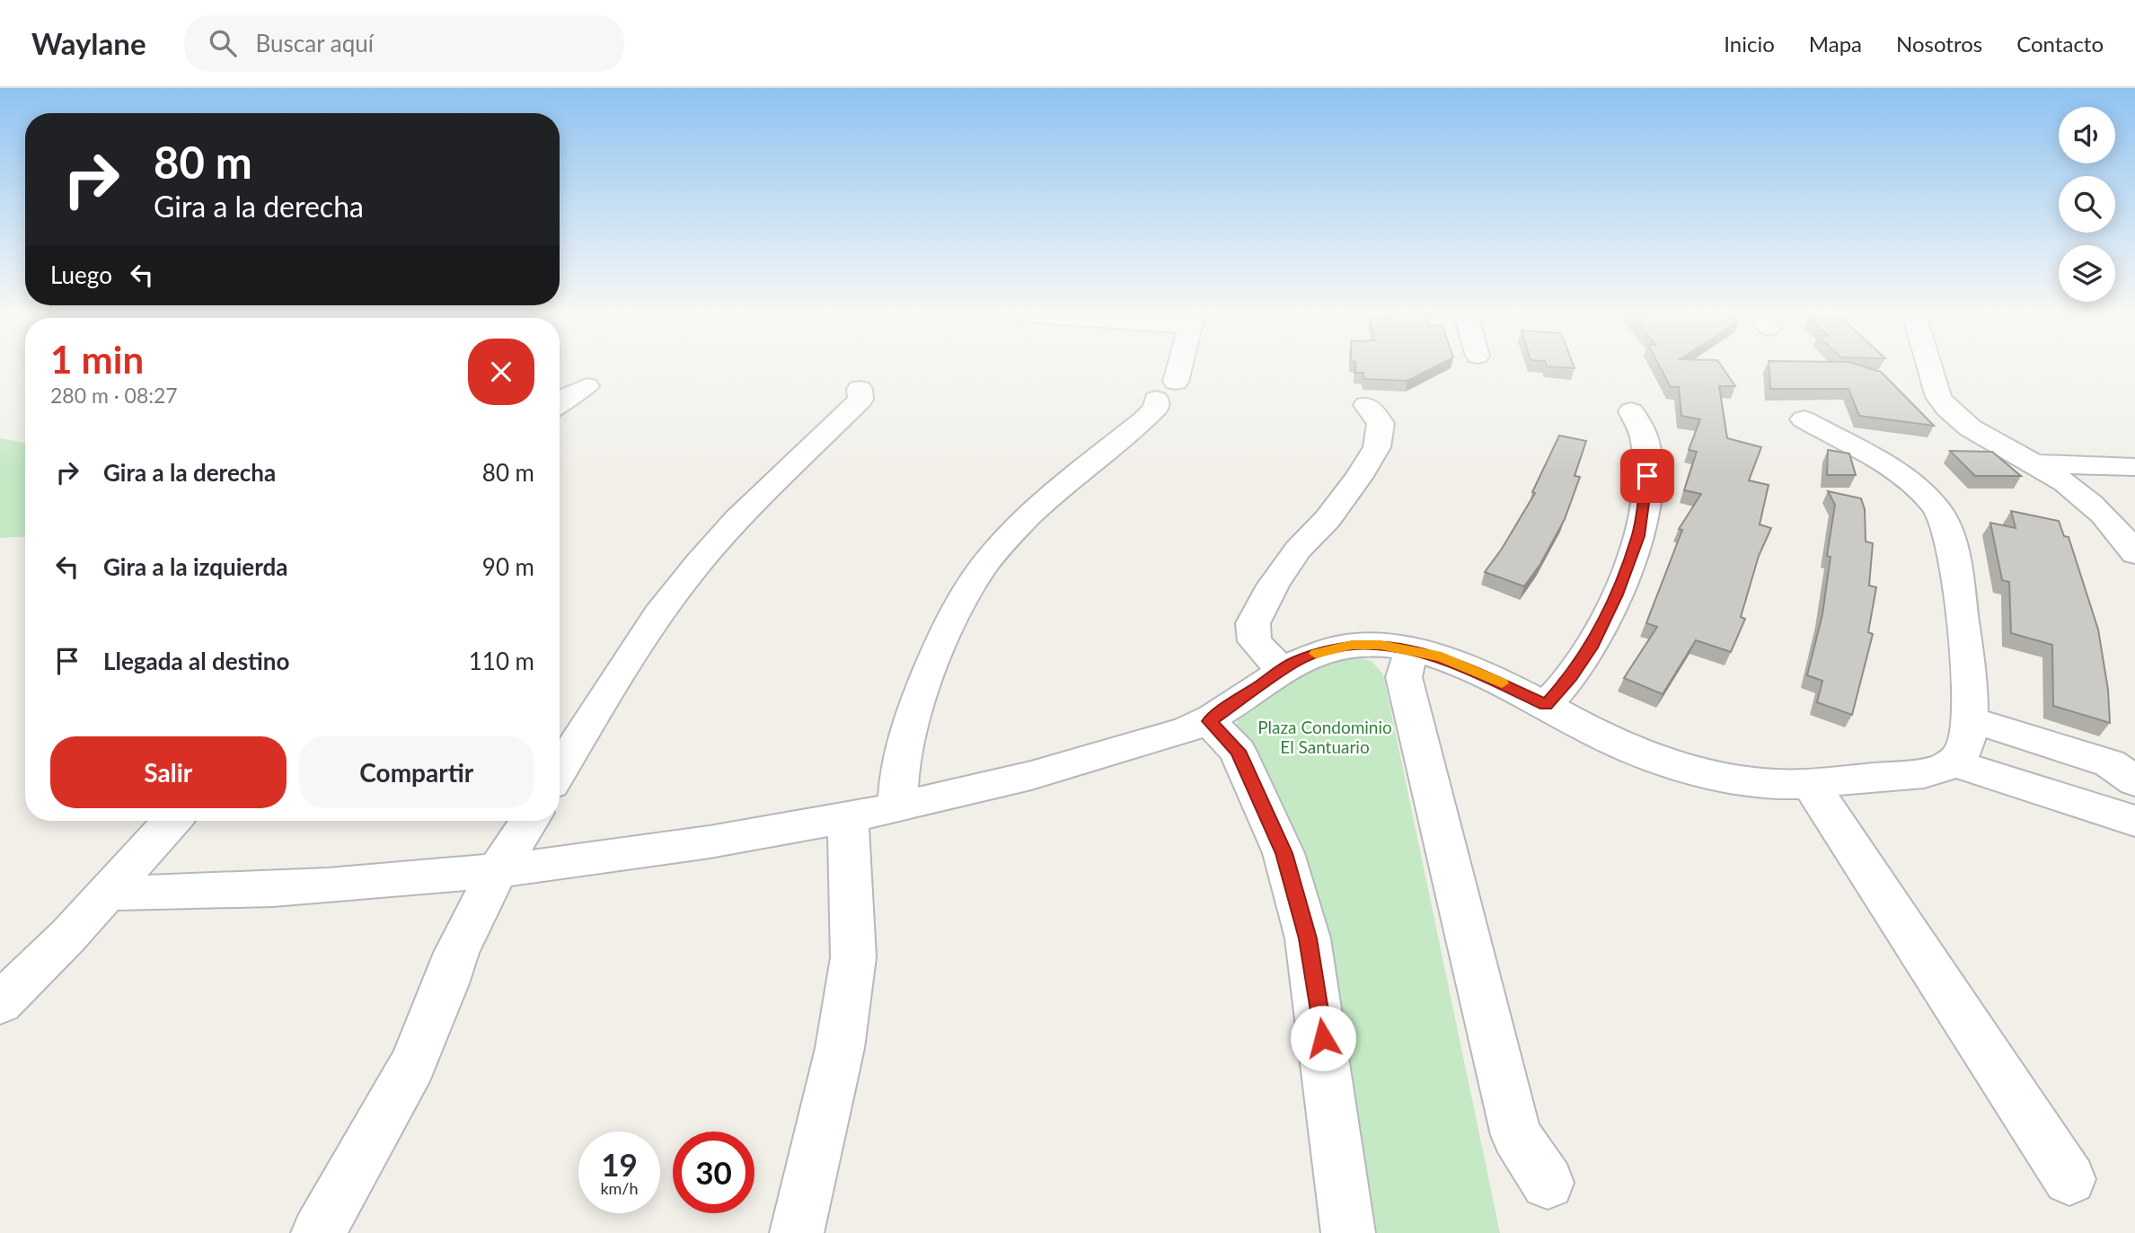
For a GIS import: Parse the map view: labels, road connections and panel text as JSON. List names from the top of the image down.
{
  "parks": ["Plaza Condominio El Santuario"],
  "page": {
    "header": "Waylane",
    "search": "Buscar aquí",
    "nav": [
      "Inicio",
      "Mapa",
      "Nosotros",
      "Contacto"
    ],
    "turn": ["80 m", "Gira a la derecha"],
    "then": "Luego",
    "heading": ["1 min", "280 m · 08:27"],
    "list": [
      {
        "name": "Gira a la derecha",
        "value": "80 m"
      },
      {
        "name": "Gira a la izquierda",
        "value": "90 m"
      },
      {
        "name": "Llegada al destino",
        "value": "110 m"
      }
    ],
    "buttons": ["Salir", "Compartir"],
    "speed": "19 km/h",
    "limit": "30"
  }
}
